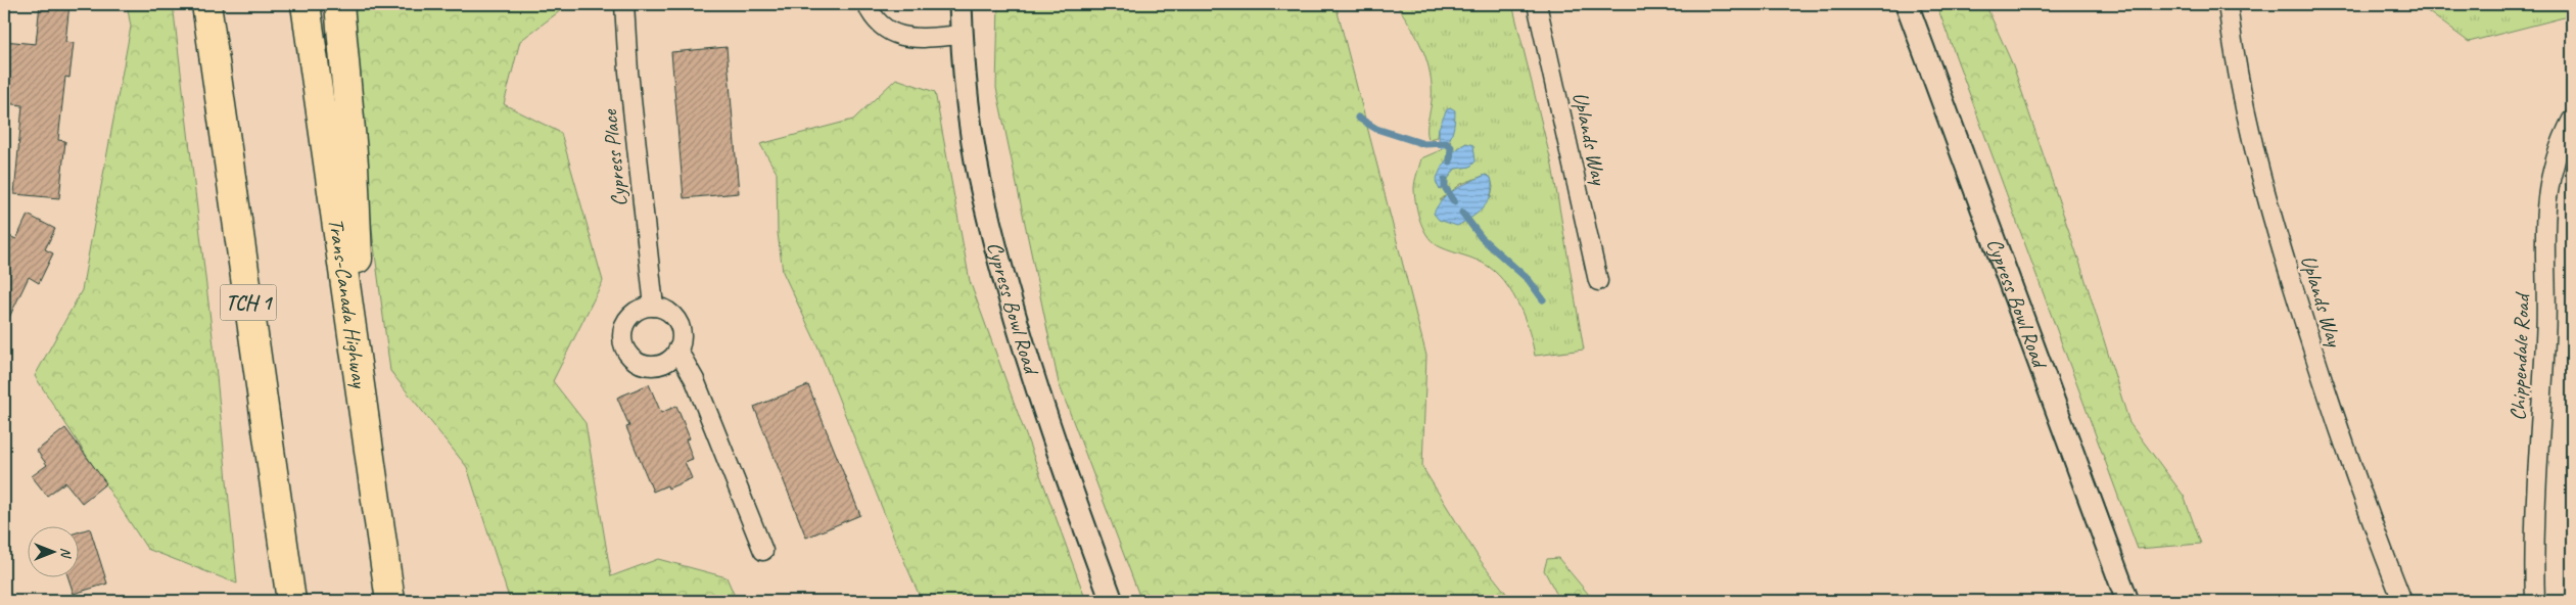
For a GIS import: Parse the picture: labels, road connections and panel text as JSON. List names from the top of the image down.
{
  "streets": {
    "highway": ["TCH 1", "Trans-Canada Highway"],
    "street": [
      "Uplands Way",
      "Cypress Place",
      "Cypress Bowl Road",
      "Chippendale Road"
    ]
  },
  "north": "right"
}
